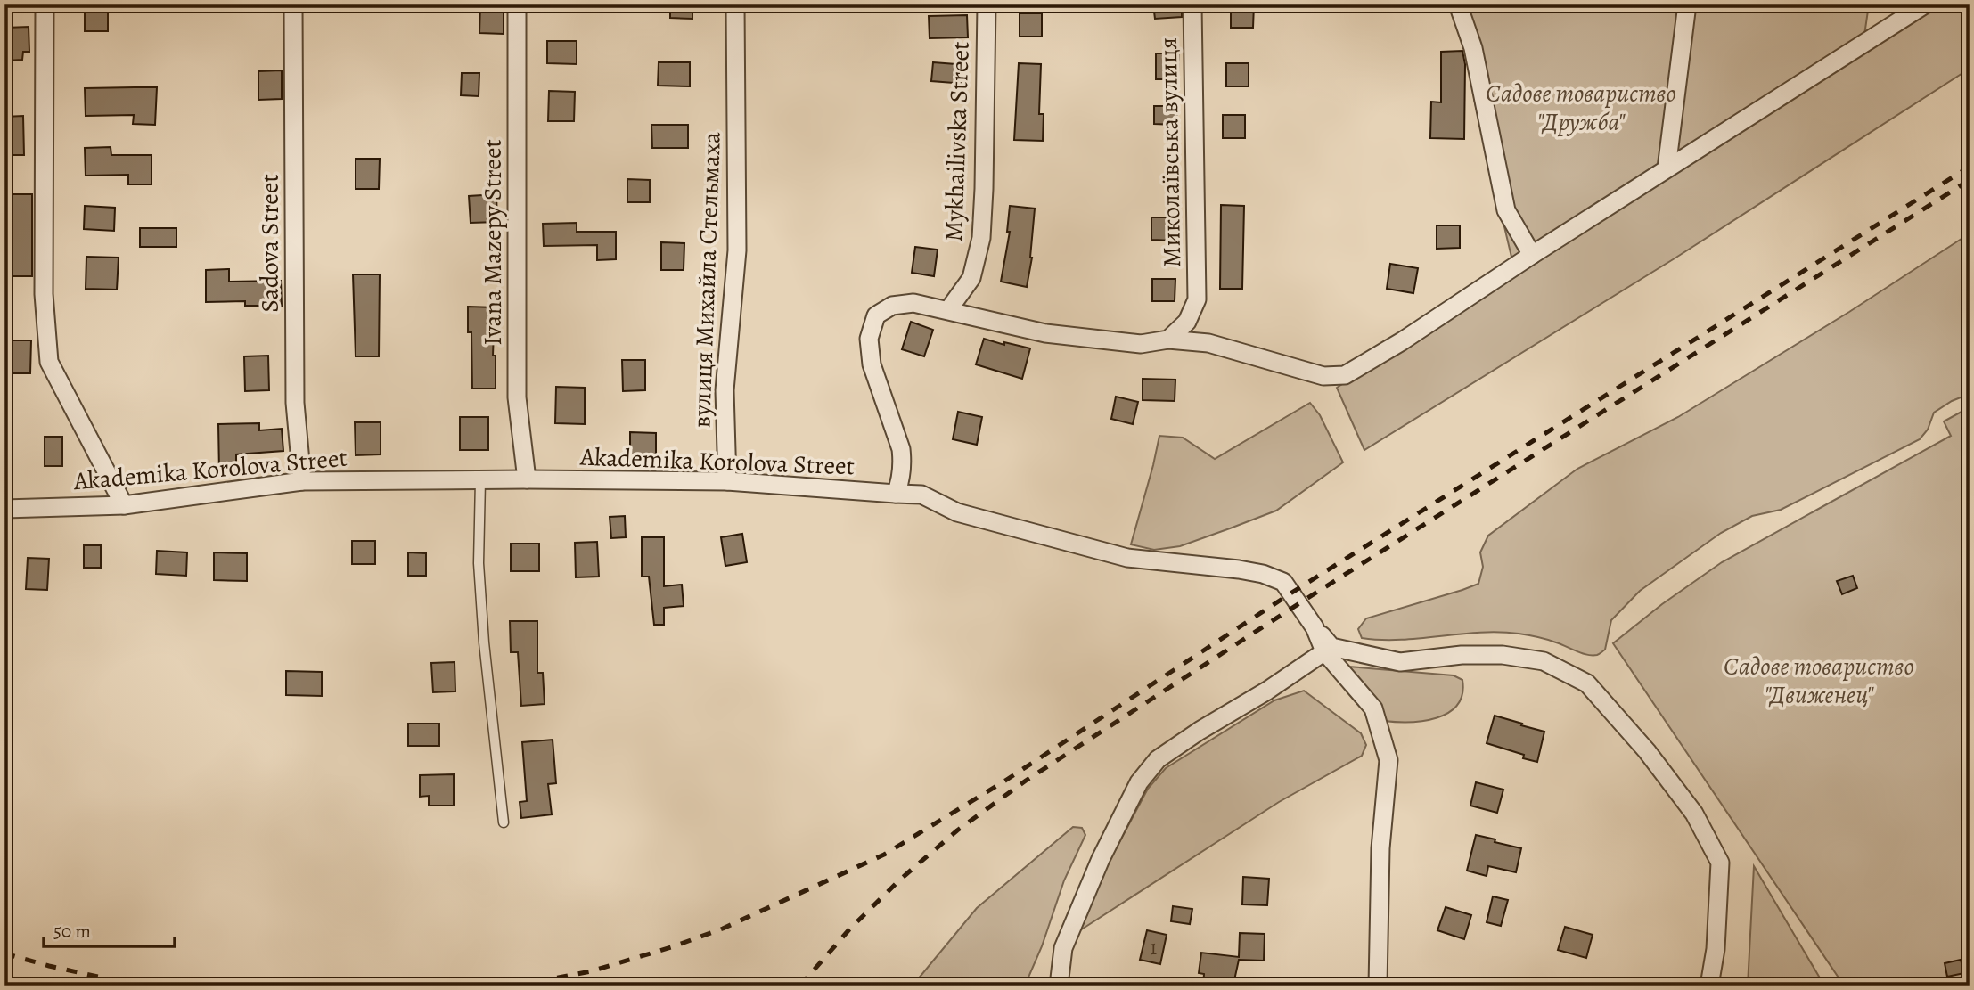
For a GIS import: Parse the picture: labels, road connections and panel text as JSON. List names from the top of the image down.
{
  "streets": {
    "street": [
      "Mykhailivska Street",
      "Миколаївська вулиця",
      "Ivana Mazepy Street",
      "Sadova Street",
      "вулиця Михайла Стельмаха",
      "Akademika Korolova Street"
    ]
  },
  "crossings": [
    ["Ivana Mazepy Street", "Akademika Korolova Street"],
    ["Sadova Street", "Akademika Korolova Street"],
    ["вулиця Михайла Стельмаха", "Akademika Korolova Street"]
  ],
  "parks": ["Садове товариство \"Дружба\"", "Садове товариство \"Движенец\""],
  "house_numbers": ["1"],
  "scale_bar": "50 m"
}
